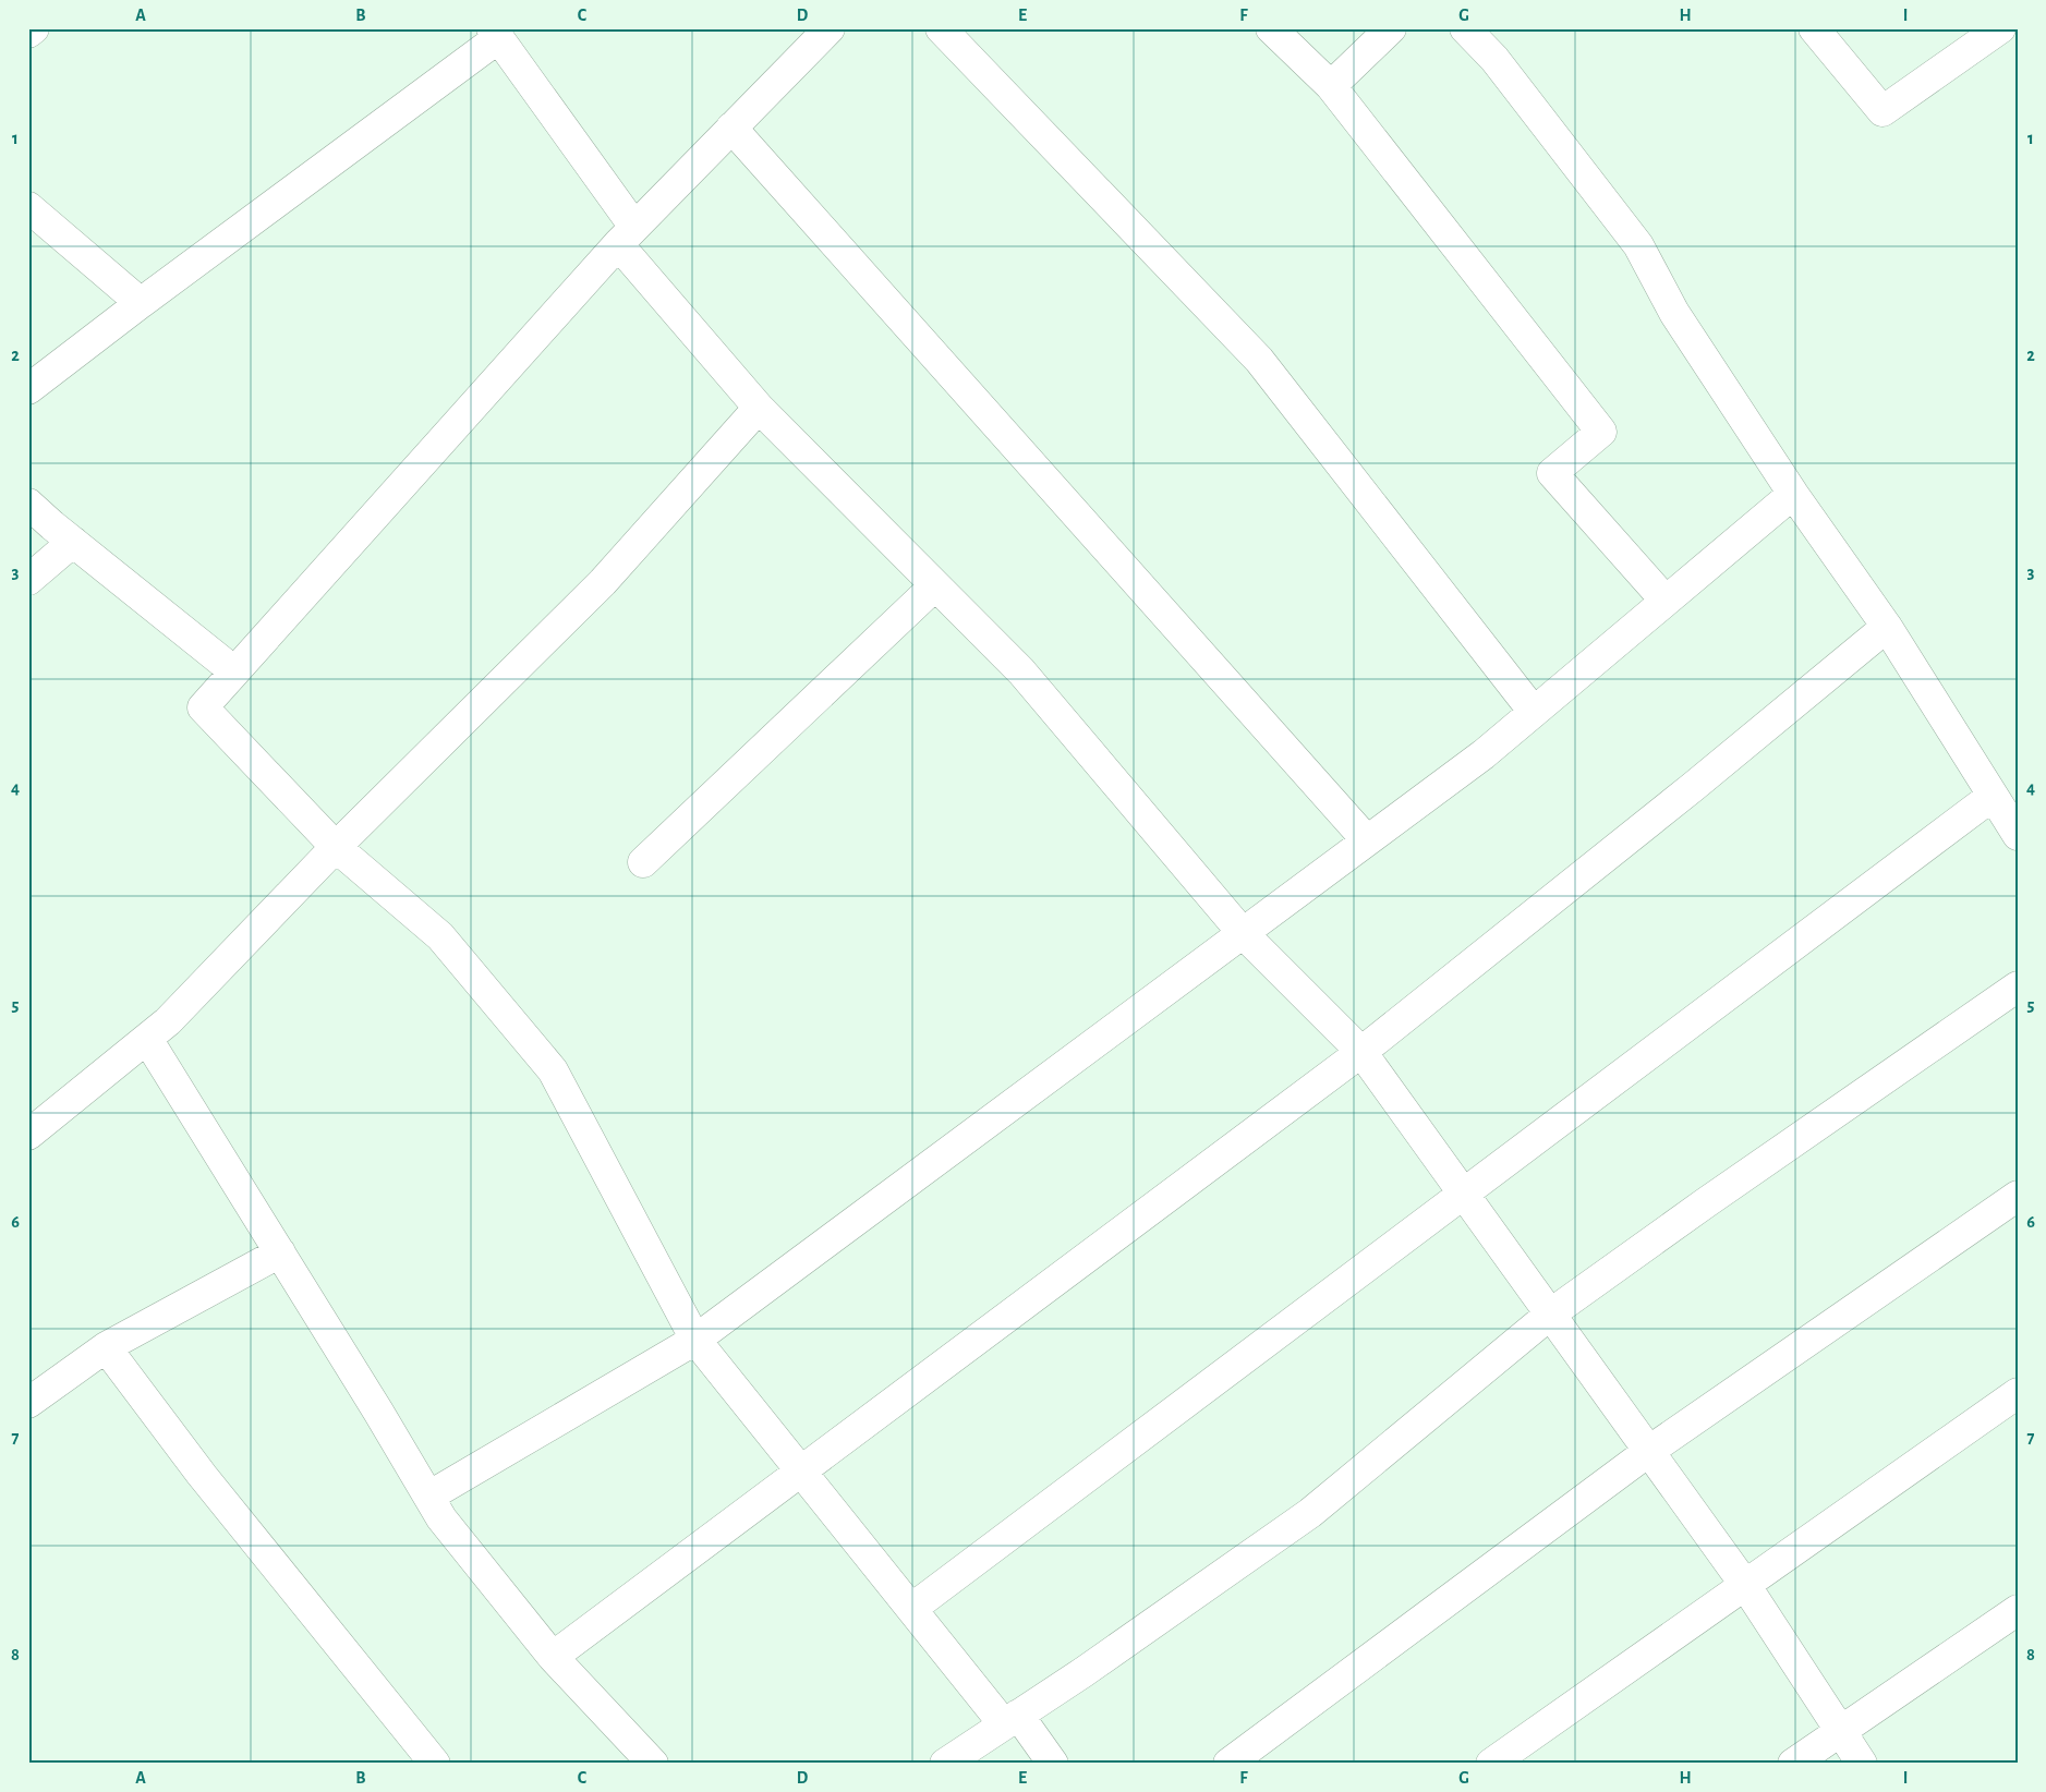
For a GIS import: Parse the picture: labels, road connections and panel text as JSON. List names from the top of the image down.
{
  "grid": {
    "columns": [
      "A",
      "B",
      "C",
      "D",
      "E",
      "F",
      "G",
      "H",
      "I"
    ],
    "rows": [
      "1",
      "2",
      "3",
      "4",
      "5",
      "6",
      "7",
      "8"
    ]
  }
}
